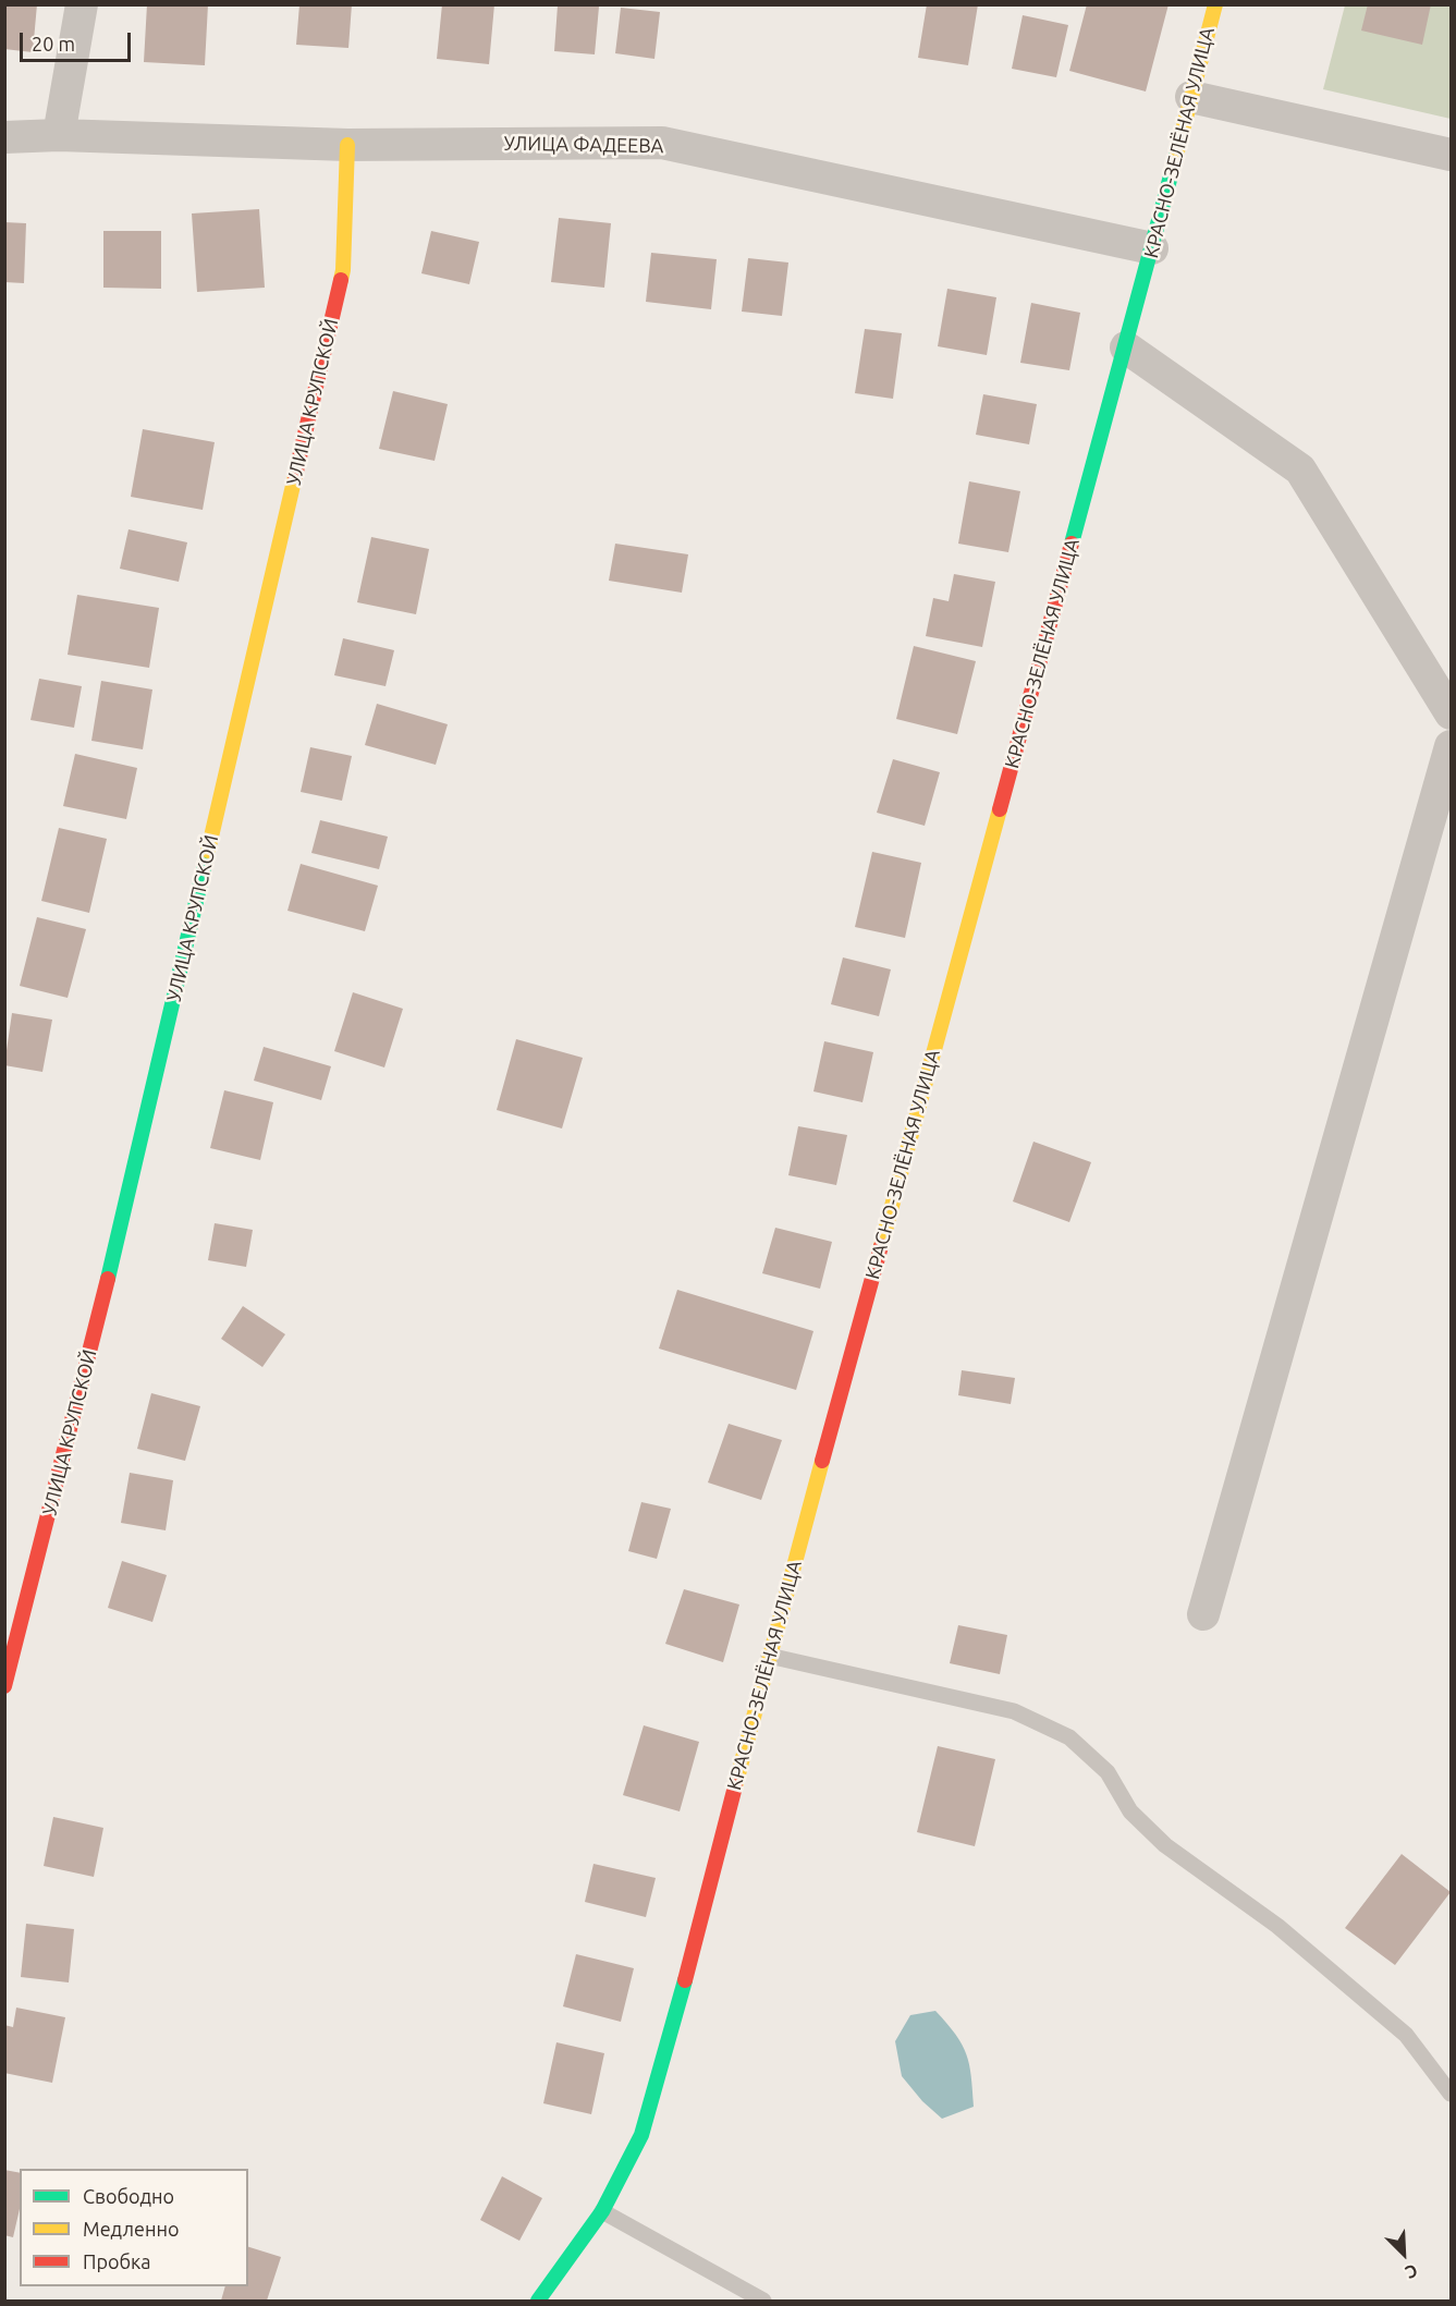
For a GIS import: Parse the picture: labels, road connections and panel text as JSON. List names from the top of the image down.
{
  "streets": {
    "street": ["КРАСНО-ЗЕЛЁНАЯ УЛИЦА", "УЛИЦА ФАДЕЕВА", "УЛИЦА КРУПСКОЙ"]
  },
  "crossings": [
    ["КРАСНО-ЗЕЛЁНАЯ УЛИЦА", "УЛИЦА ФАДЕЕВА"],
    ["УЛИЦА ФАДЕЕВА", "УЛИЦА КРУПСКОЙ"]
  ],
  "legend": ["Свободно", "Медленно", "Пробка"],
  "scale_bar": "20 m",
  "north": "bottom right"
}
